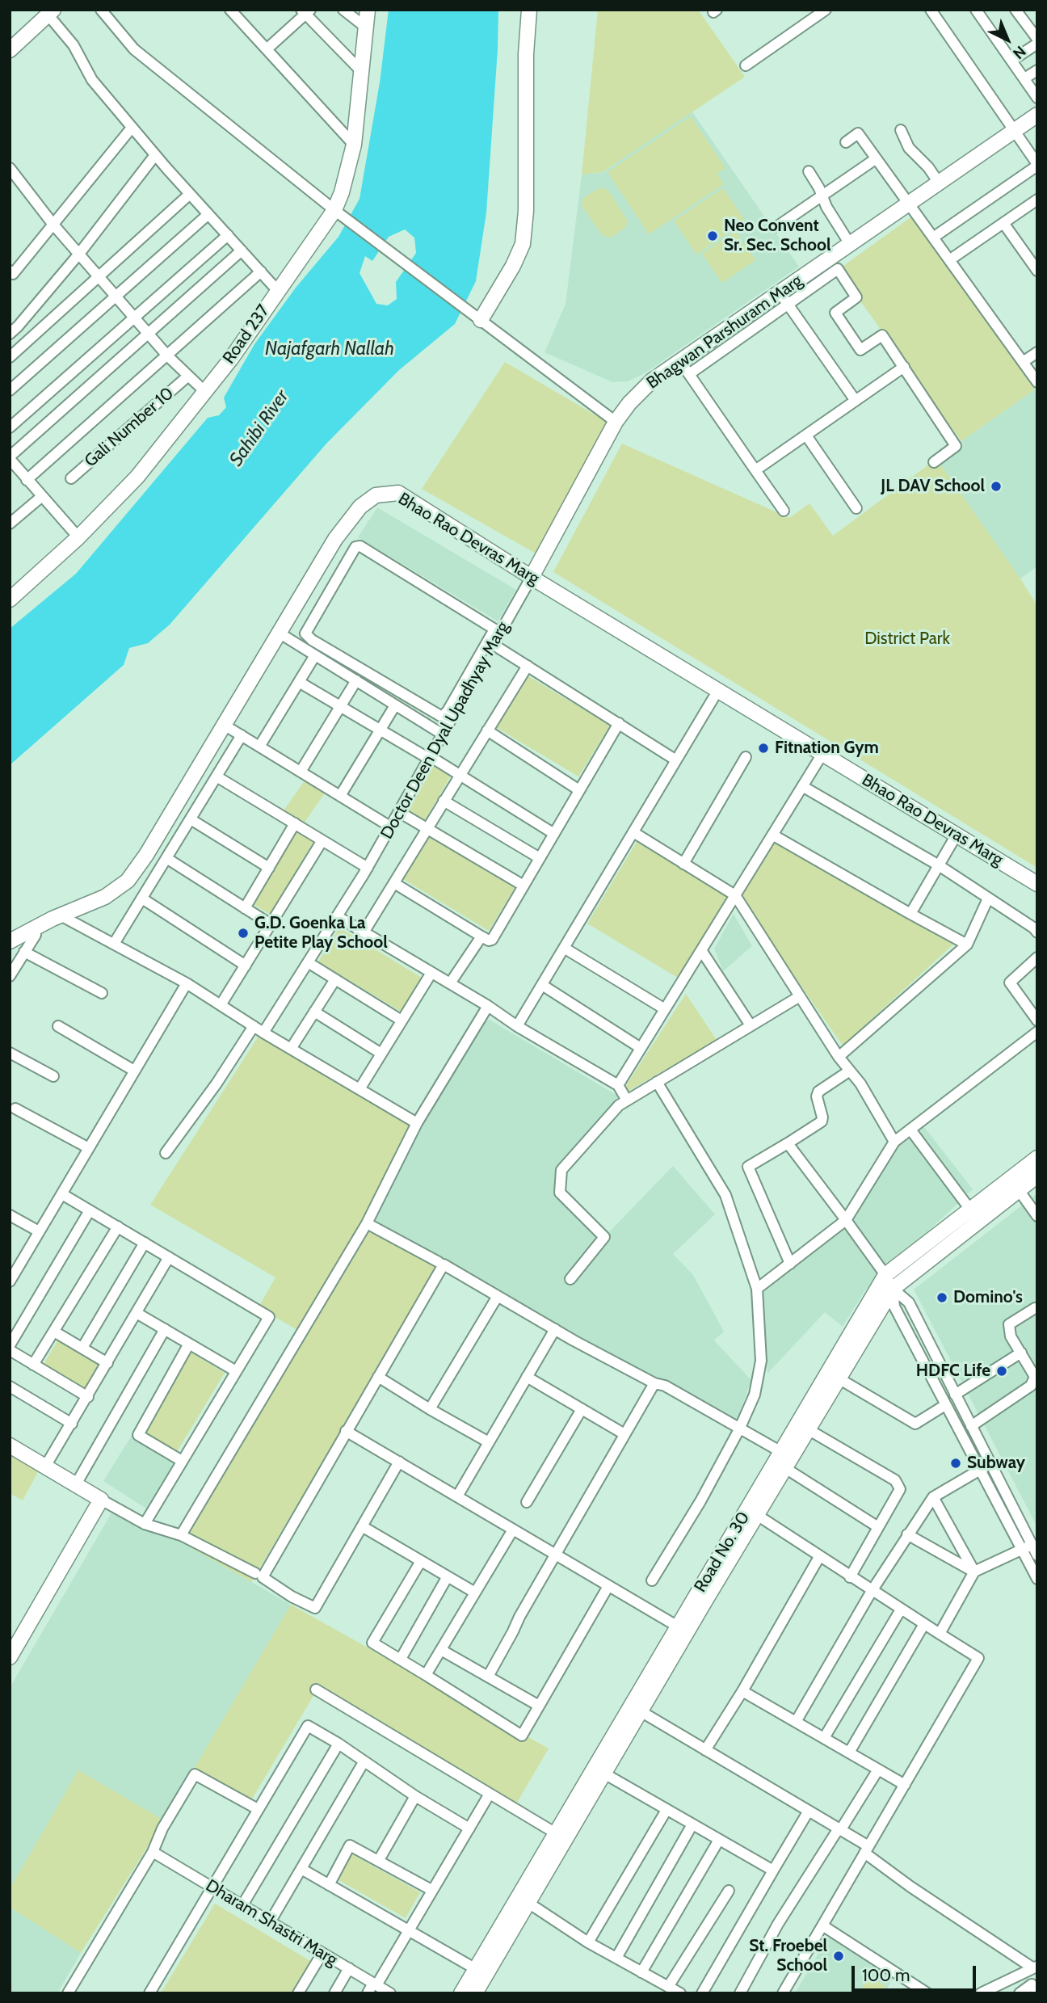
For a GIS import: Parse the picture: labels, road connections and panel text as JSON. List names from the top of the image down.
{
  "streets": {
    "street": [
      "Bhagwan Parshuram Marg",
      "Road 237",
      "Gali Number 10",
      "Bhao Rao Devras Marg",
      "Doctor Deen Dyal Upadhyay Marg",
      "Road No. 30",
      "Dharam Shastri Marg"
    ]
  },
  "crossings": [
    ["Bhagwan Parshuram Marg", "Doctor Deen Dyal Upadhyay Marg"],
    ["Bhao Rao Devras Marg", "Doctor Deen Dyal Upadhyay Marg"]
  ],
  "water": ["Najafgarh Nallah", "Sahibi River"],
  "parks": ["District Park"],
  "places": [
    "Neo Convent Sr. Sec. School",
    "JL DAV School",
    "Fitnation Gym",
    "G.D. Goenka La Petite Play School",
    "Domino's",
    "HDFC Life",
    "Subway",
    "St. Froebel School"
  ],
  "scale_bar": "100 m",
  "north": "bottom right"
}
